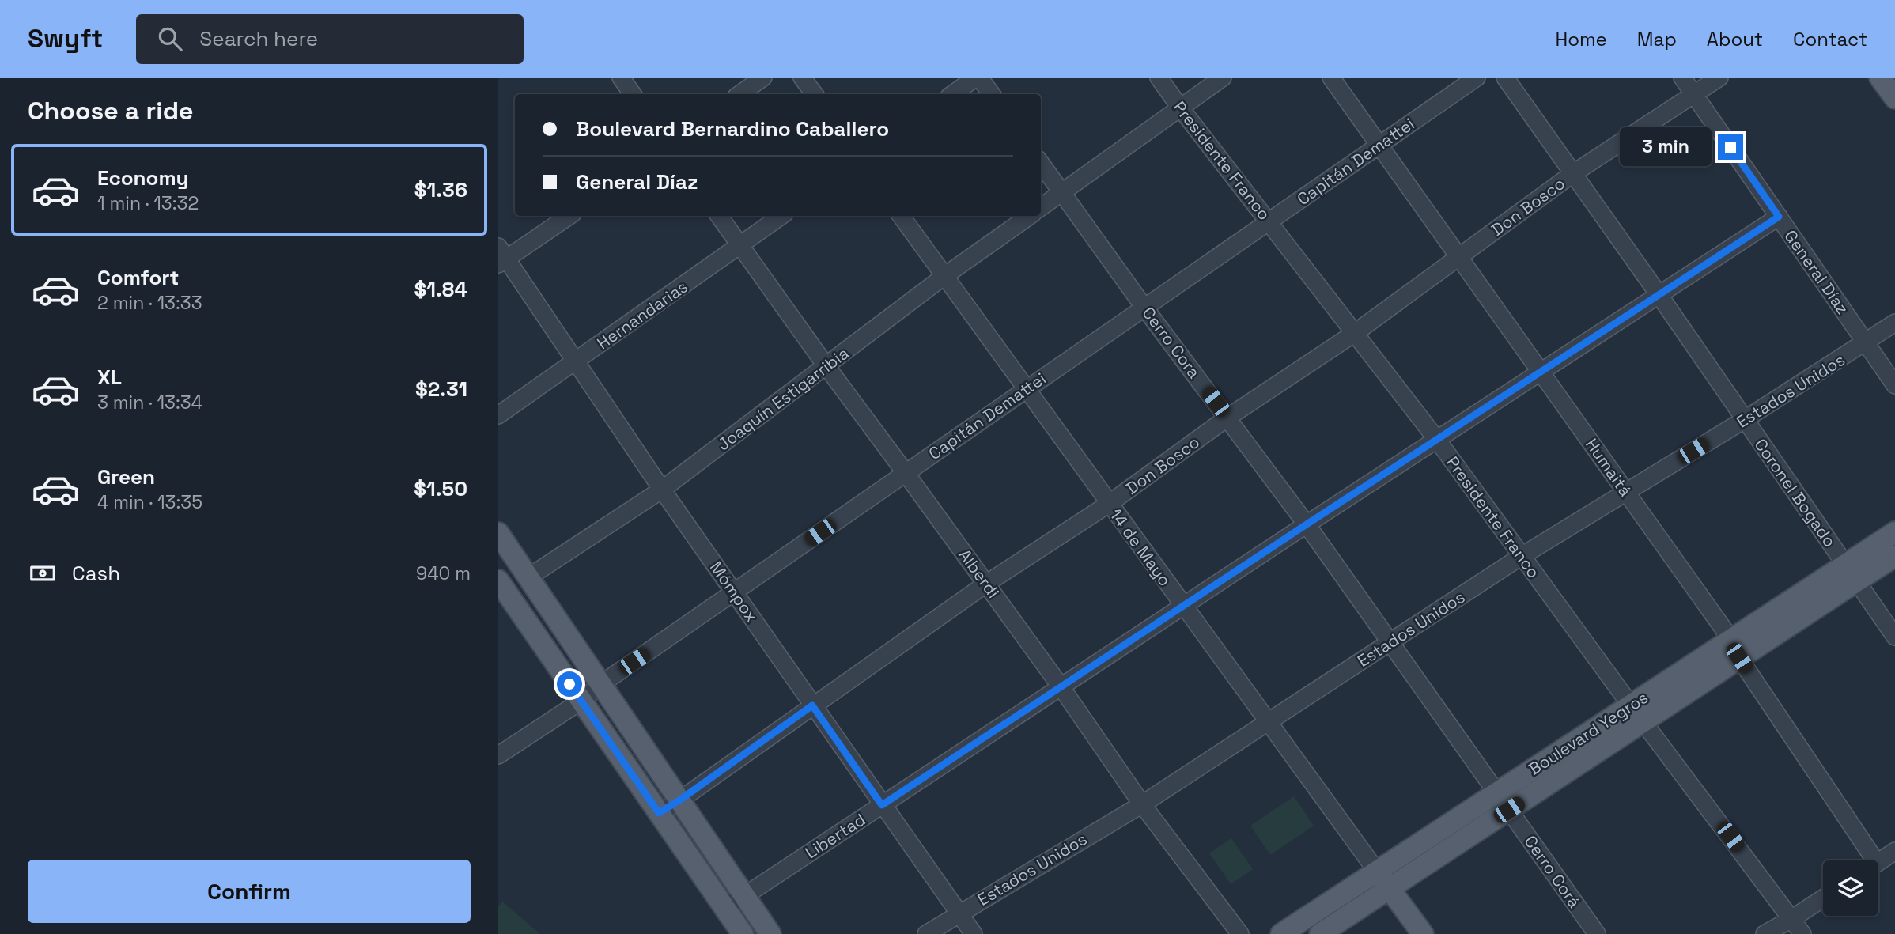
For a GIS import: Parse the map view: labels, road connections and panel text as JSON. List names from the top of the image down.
{
  "streets": {
    "main road": ["14 de Mayo", "Boulevard Yegros"],
    "street": [
      "Presidente Franco",
      "Capitán Demattei",
      "Don Bosco",
      "General Díaz",
      "Hernandarias",
      "Cerro Cora",
      "Estados Unidos",
      "Joaquín Estigarribia",
      "Humaitá",
      "Coronel Bogado",
      "Alberdi",
      "Mómpox",
      "Libertad",
      "Cerro Corá"
    ]
  },
  "crossings": [
    ["Presidente Franco", "Capitán Demattei"],
    ["Presidente Franco", "Don Bosco"],
    ["Presidente Franco", "Estados Unidos"],
    ["Presidente Franco", "Boulevard Yegros"],
    ["Presidente Franco", "Libertad"],
    ["Capitán Demattei", "Cerro Cora"],
    ["Capitán Demattei", "Humaitá"],
    ["Capitán Demattei", "14 de Mayo"],
    ["Capitán Demattei", "Alberdi"],
    ["Capitán Demattei", "Mómpox"],
    ["Don Bosco", "General Díaz"],
    ["Don Bosco", "Cerro Cora"],
    ["Don Bosco", "Humaitá"],
    ["Don Bosco", "Coronel Bogado"],
    ["Don Bosco", "14 de Mayo"],
    ["Don Bosco", "Alberdi"],
    ["Don Bosco", "Mómpox"],
    ["General Díaz", "Estados Unidos"],
    ["General Díaz", "Libertad"],
    ["Hernandarias", "Alberdi"],
    ["Hernandarias", "Mómpox"],
    ["Cerro Cora", "Estados Unidos"],
    ["Cerro Cora", "Libertad"],
    ["Cerro Cora", "Cerro Corá"],
    ["Estados Unidos", "Humaitá"],
    ["Estados Unidos", "Coronel Bogado"],
    ["Estados Unidos", "14 de Mayo"],
    ["Estados Unidos", "Alberdi"],
    ["Estados Unidos", "Mómpox"],
    ["Estados Unidos", "Cerro Corá"],
    ["Joaquín Estigarribia", "14 de Mayo"],
    ["Joaquín Estigarribia", "Alberdi"],
    ["Joaquín Estigarribia", "Mómpox"],
    ["Humaitá", "Boulevard Yegros"],
    ["Humaitá", "Libertad"],
    ["Coronel Bogado", "Boulevard Yegros"],
    ["Coronel Bogado", "Libertad"],
    ["14 de Mayo", "Boulevard Yegros"],
    ["14 de Mayo", "Libertad"],
    ["Alberdi", "Libertad"],
    ["Mómpox", "Libertad"],
    ["Boulevard Yegros", "Cerro Corá"]
  ],
  "page": {
    "header": "Swyft",
    "search": "Search here",
    "nav": [
      "Home",
      "Map",
      "About",
      "Contact"
    ],
    "heading": "Choose a ride",
    "banner": ["Boulevard Bernardino Caballero", "General Díaz"],
    "bubble": "3 min",
    "list": [
      {
        "name": "Economy",
        "note": "1 min · 13:32",
        "value": "$1.36"
      },
      {
        "name": "Comfort",
        "note": "2 min · 13:33",
        "value": "$1.84"
      },
      {
        "name": "XL",
        "note": "3 min · 13:34",
        "value": "$2.31"
      },
      {
        "name": "Green",
        "note": "4 min · 13:35",
        "value": "$1.50"
      }
    ],
    "pay": ["Cash", "940 m"],
    "buttons": "Confirm"
  }
}
